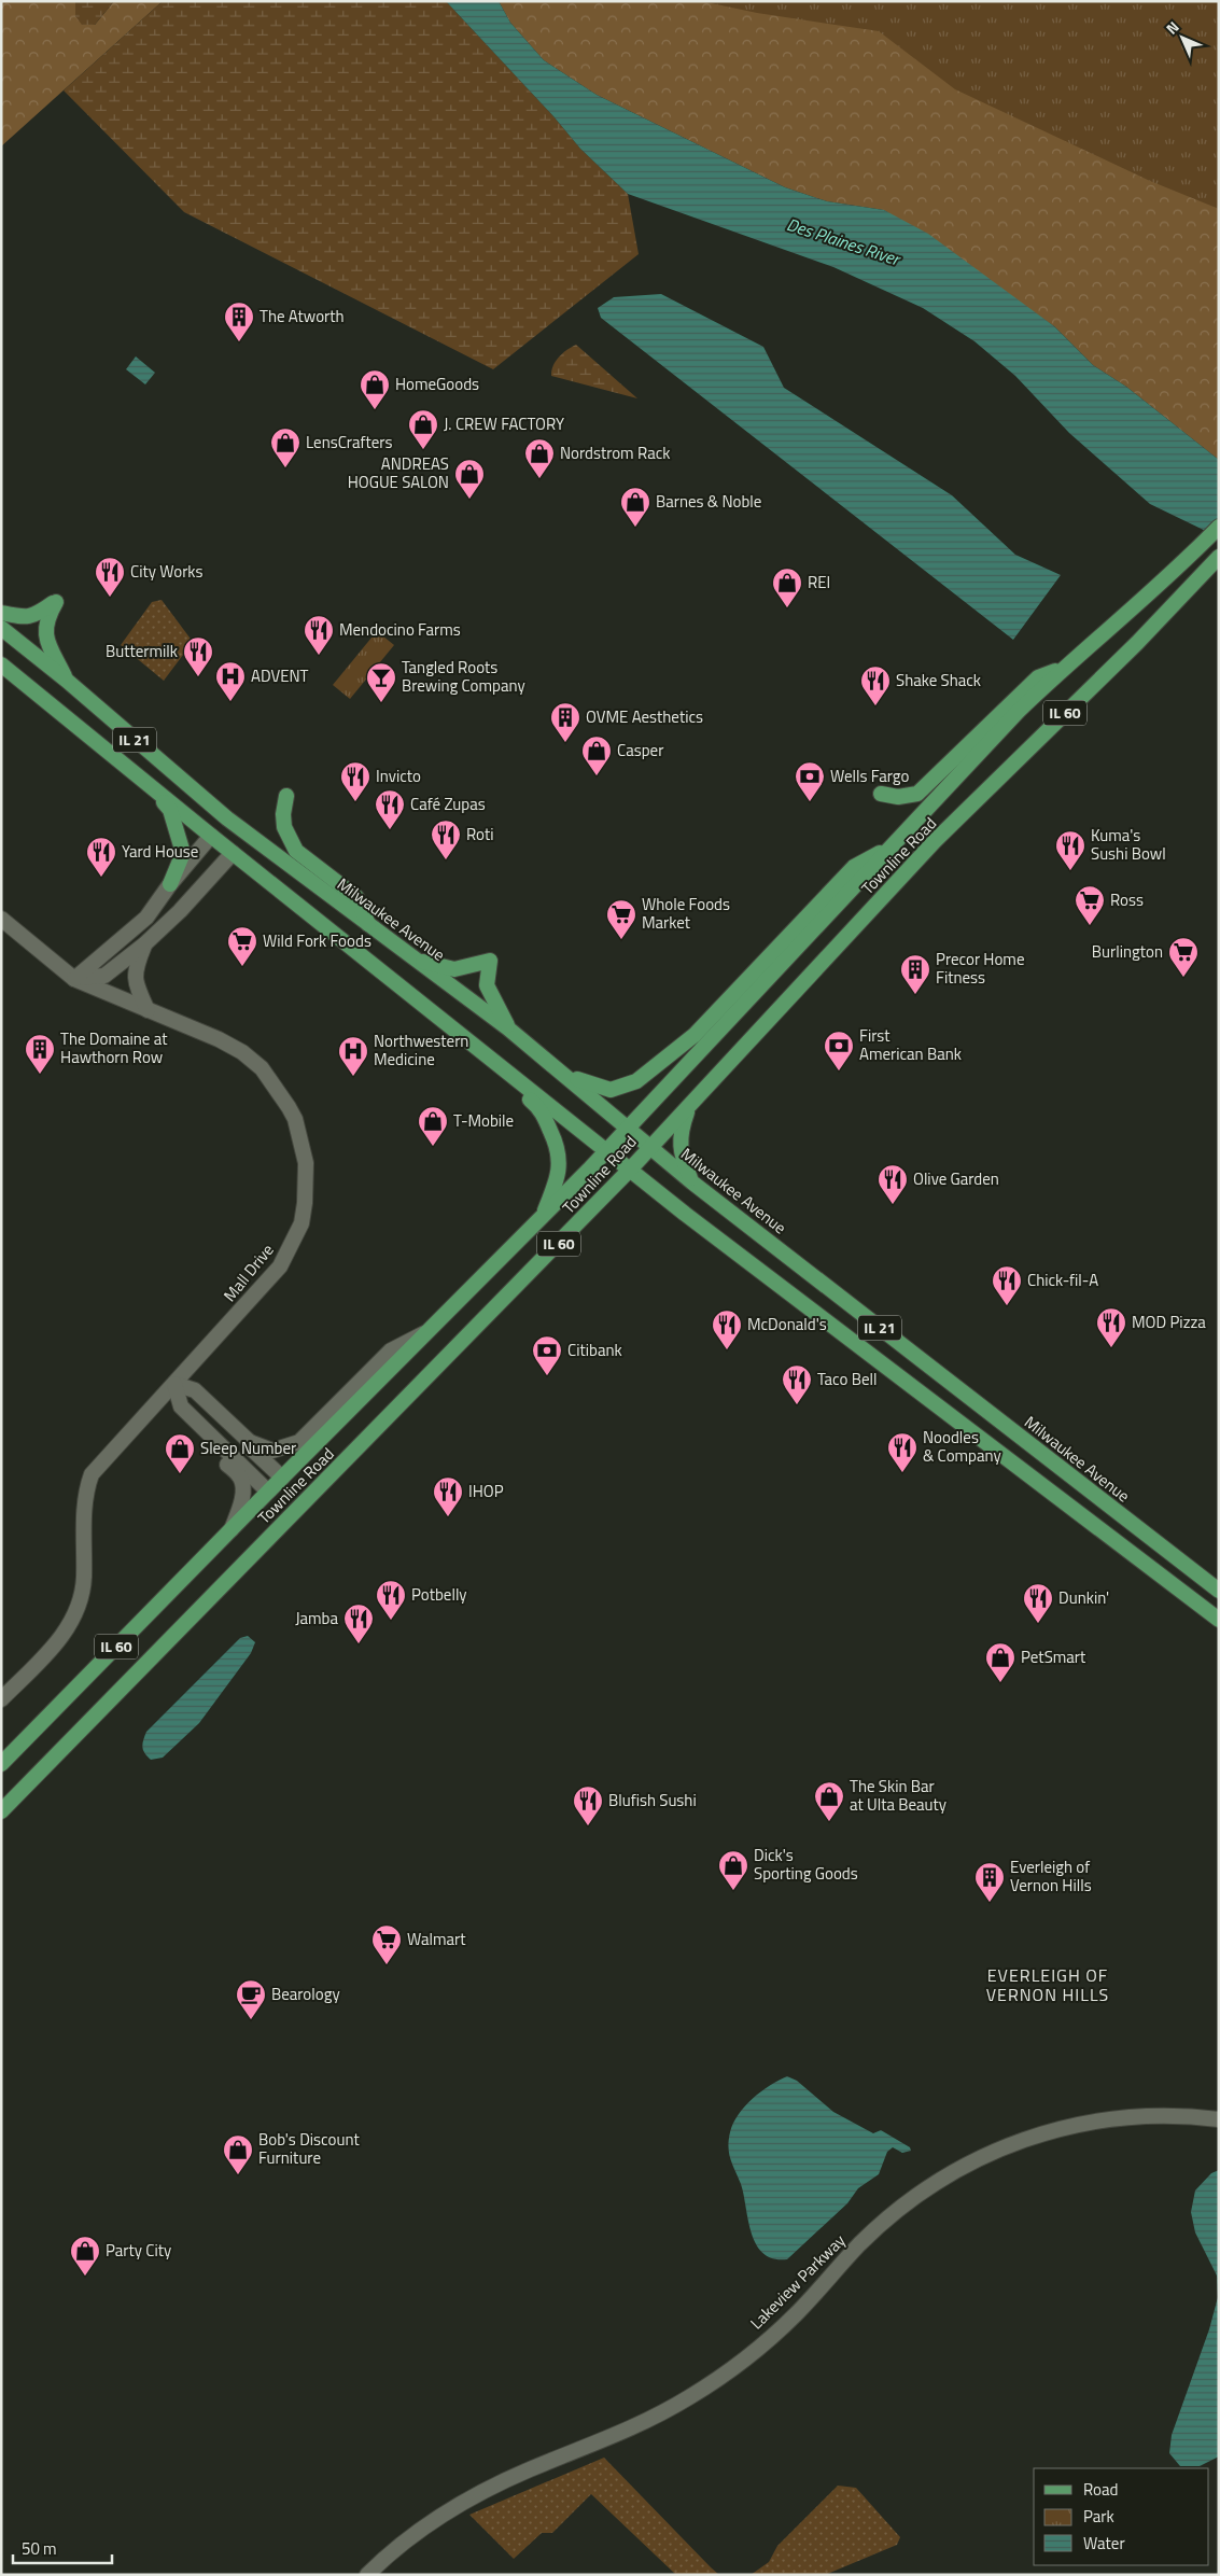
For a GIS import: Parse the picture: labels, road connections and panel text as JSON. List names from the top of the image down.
{
  "streets": {
    "main road": [
      "IL 60",
      "IL 21",
      "Townline Road",
      "Milwaukee Avenue"
    ],
    "street": ["Mall Drive", "Lakeview Parkway"]
  },
  "crossings": [
    ["IL 21", "Townline Road"],
    ["IL 21", "Milwaukee Avenue"],
    ["Townline Road", "Milwaukee Avenue"]
  ],
  "districts": ["EVERLEIGH OF VERNON HILLS"],
  "water": ["Des Plaines River"],
  "places": {
    "building": [
      "The Atworth",
      "OVME Aesthetics",
      "Precor Home Fitness",
      "The Domaine at Hawthorn Row",
      "Everleigh of Vernon Hills"
    ],
    "shop": [
      "HomeGoods",
      "J. CREW FACTORY",
      "LensCrafters",
      "Nordstrom Rack",
      "ANDREAS HOGUE SALON",
      "Barnes & Noble",
      "REI",
      "Casper",
      "T-Mobile",
      "Sleep Number",
      "PetSmart",
      "The Skin Bar at Ulta Beauty",
      "Dick's Sporting Goods",
      "Bob's Discount Furniture",
      "Party City"
    ],
    "restaurant": [
      "City Works",
      "Mendocino Farms",
      "Buttermilk",
      "Shake Shack",
      "Invicto",
      "Café Zupas",
      "Roti",
      "Kuma's Sushi Bowl",
      "Yard House",
      "Olive Garden",
      "Chick-fil-A",
      "MOD Pizza",
      "McDonald's",
      "Taco Bell",
      "Noodles & Company",
      "IHOP",
      "Potbelly",
      "Dunkin'",
      "Jamba",
      "Blufish Sushi"
    ],
    "hospital": ["ADVENT", "Northwestern Medicine"],
    "bar": ["Tangled Roots Brewing Company"],
    "bank": ["Wells Fargo", "First American Bank", "Citibank"],
    "supermarket": [
      "Ross",
      "Whole Foods Market",
      "Wild Fork Foods",
      "Burlington",
      "Walmart"
    ],
    "cafe": ["Bearology"]
  },
  "legend": ["Road", "Park", "Water"],
  "scale_bar": "50 m",
  "north": "top left"
}
